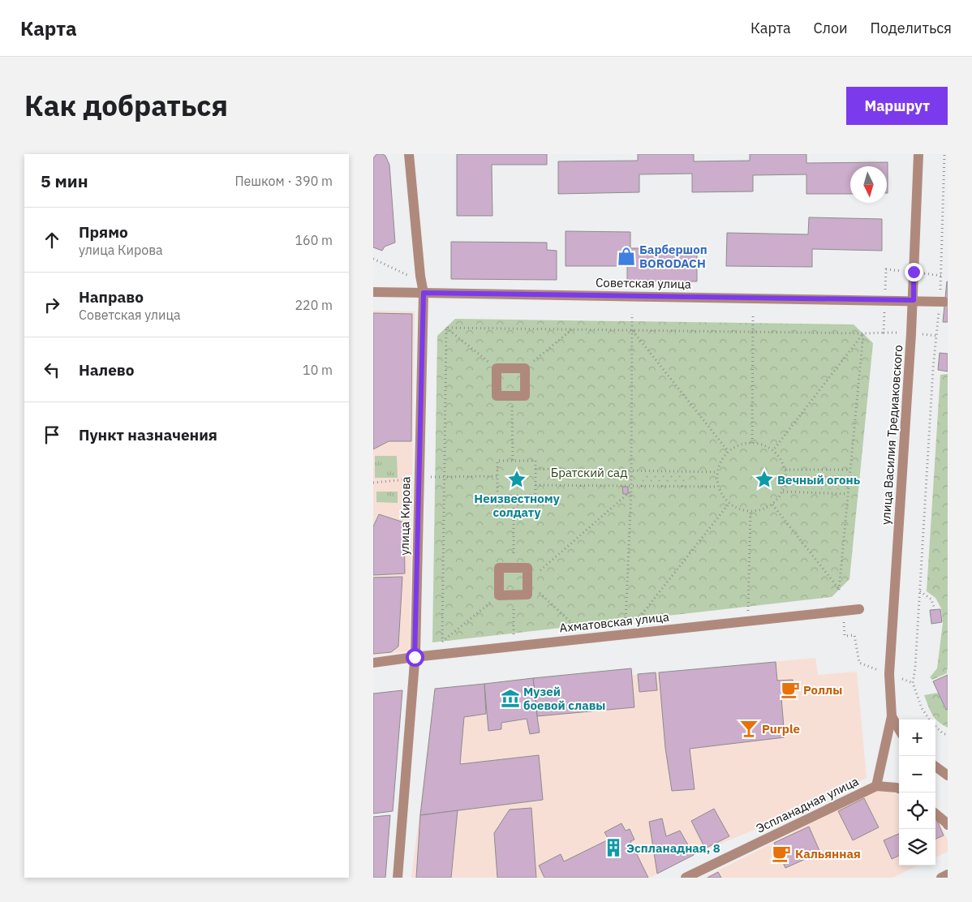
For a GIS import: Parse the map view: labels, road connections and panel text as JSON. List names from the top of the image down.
{
  "streets": {
    "street": [
      "Советская улица",
      "улица Василия Тредиаковского",
      "улица Кирова",
      "Ахматовская улица",
      "Эспланадная улица"
    ]
  },
  "crossings": [
    ["Советская улица", "улица Василия Тредиаковского"],
    ["Советская улица", "улица Кирова"],
    ["улица Василия Тредиаковского", "Эспланадная улица"],
    ["улица Кирова", "Ахматовская улица"]
  ],
  "parks": ["Братский сад"],
  "places": {
    "shop": ["Барбершоп BORODACH"],
    "place": ["Неизвестному солдату", "Вечный огонь"],
    "cafe": ["Роллы", "Кальянная"],
    "museum": ["Музей боевой славы"],
    "bar": ["Purple"],
    "building": ["Эспланадная, 8"]
  },
  "north": "bottom",
  "page": {
    "header": "Карта",
    "nav": ["Карта", "Слои", "Поделиться"],
    "title": "Как добраться",
    "buttons": "Маршрут",
    "heading": ["5 мин", "Пешком · 390 m"],
    "list": [
      ["Прямо", "улица Кирова", "160 m"],
      ["Направо", "Советская улица", "220 m"],
      ["Налево", "10 m"],
      "Пункт назначения"
    ],
    "map_buttons": ["+", "−"]
  }
}
